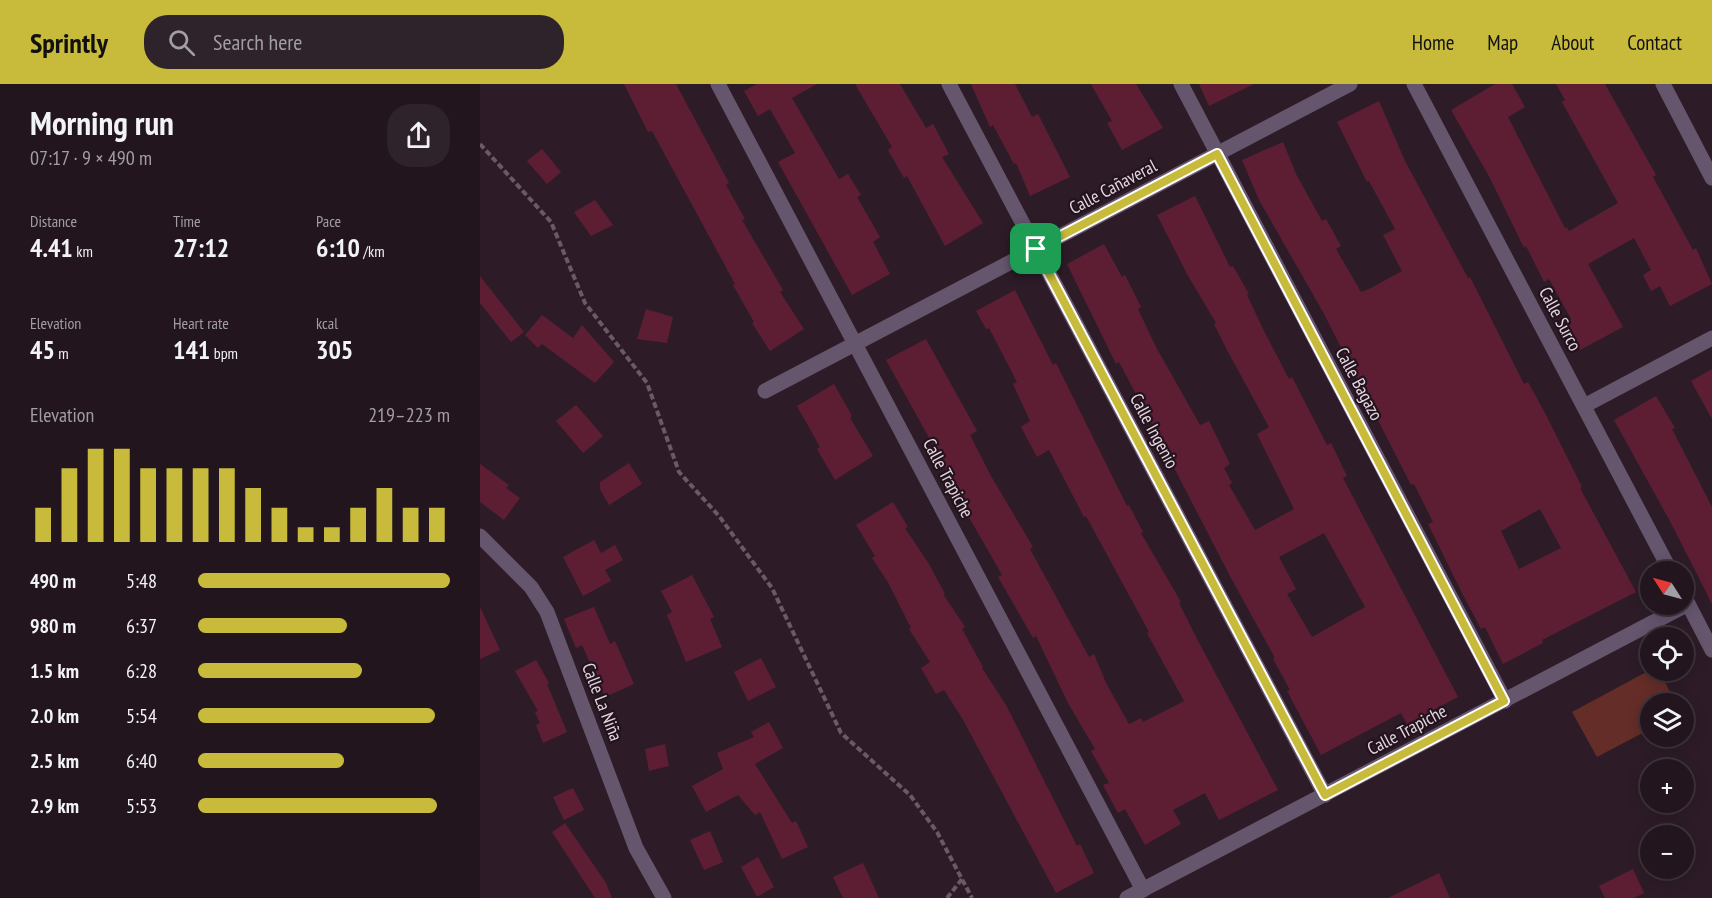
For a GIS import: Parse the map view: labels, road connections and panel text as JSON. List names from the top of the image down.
{
  "streets": {
    "street": [
      "Calle Cañaveral",
      "Calle Surco",
      "Calle Bagazo",
      "Calle Ingenio",
      "Calle Trapiche",
      "Calle La Niña"
    ]
  },
  "crossings": [
    ["Calle Cañaveral", "Calle Bagazo"],
    ["Calle Cañaveral", "Calle Ingenio"],
    ["Calle Cañaveral", "Calle Trapiche"],
    ["Calle Bagazo", "Calle Trapiche"],
    ["Calle Ingenio", "Calle Trapiche"]
  ],
  "north": "top left",
  "page": {
    "header": "Sprintly",
    "search": "Search here",
    "nav": [
      "Home",
      "Map",
      "About",
      "Contact"
    ],
    "heading": ["Morning run", "07:17 · 9 × 490 m"],
    "stats": [
      ["Distance", "4.41 km"],
      ["Time", "27:12"],
      ["Pace", "6:10 /km"],
      ["Elevation", "45 m"],
      ["Heart rate", "141 bpm"],
      ["kcal", "305"]
    ],
    "chart": ["Elevation", "219–223 m"],
    "list": [
      {
        "name": "490 m",
        "note": "5:48"
      },
      {
        "name": "980 m",
        "note": "6:37"
      },
      {
        "name": "1.5 km",
        "note": "6:28"
      },
      {
        "name": "2.0 km",
        "note": "5:54"
      },
      {
        "name": "2.5 km",
        "note": "6:40"
      },
      {
        "name": "2.9 km",
        "note": "5:53"
      }
    ],
    "map_buttons": ["+", "−"]
  }
}
